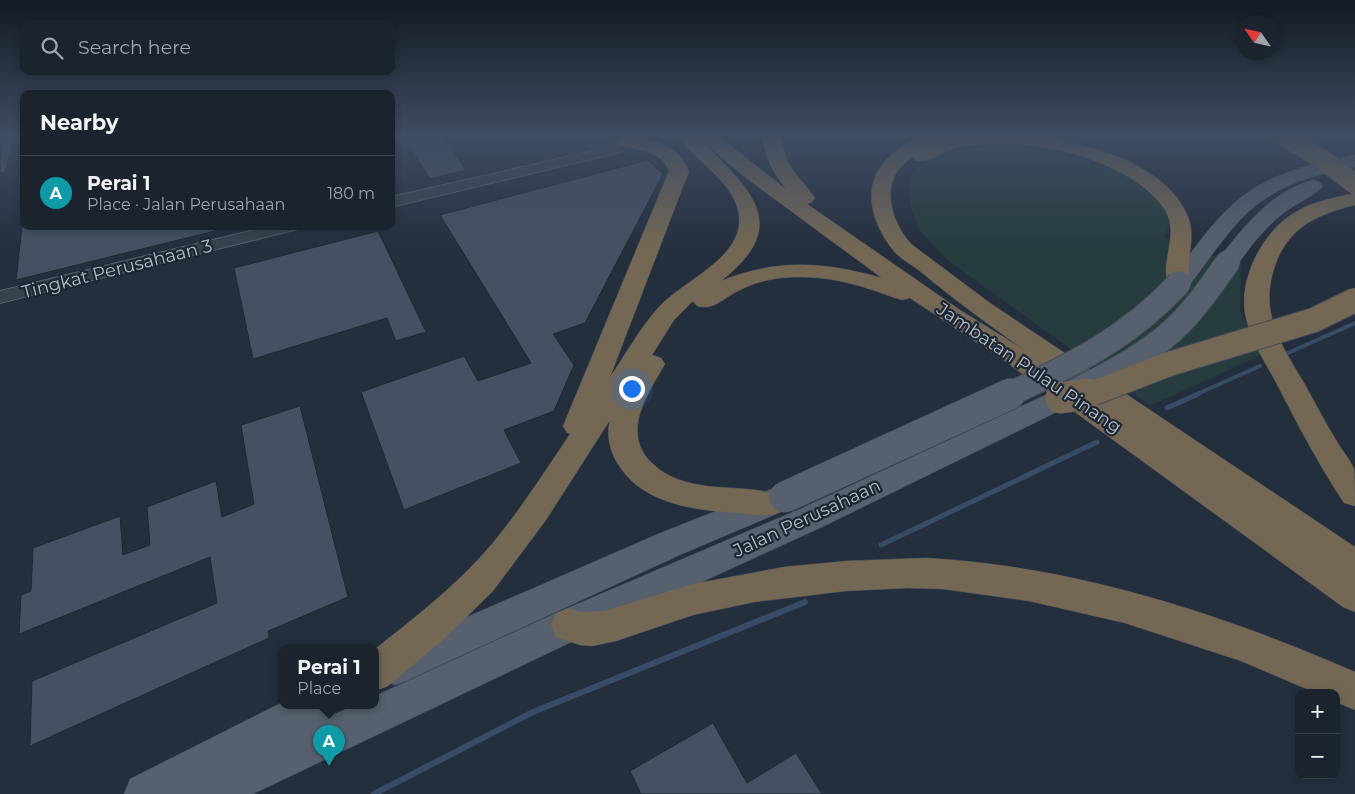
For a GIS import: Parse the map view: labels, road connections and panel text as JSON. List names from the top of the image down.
{
  "streets": {
    "highway": ["Jambatan Pulau Pinang"],
    "main road": ["Jalan Perusahaan"],
    "street": ["Tingkat Perusahaan 3"]
  },
  "north": "top left",
  "page": {
    "search": "Search here",
    "heading": "Nearby",
    "list": [
      {
        "mark": "A",
        "name": "Perai 1",
        "note": "Place · Jalan Perusahaan",
        "value": "180 m"
      }
    ],
    "popup": ["Perai 1", "Place"],
    "map_buttons": ["+", "−"],
    "pins": "A"
  }
}
